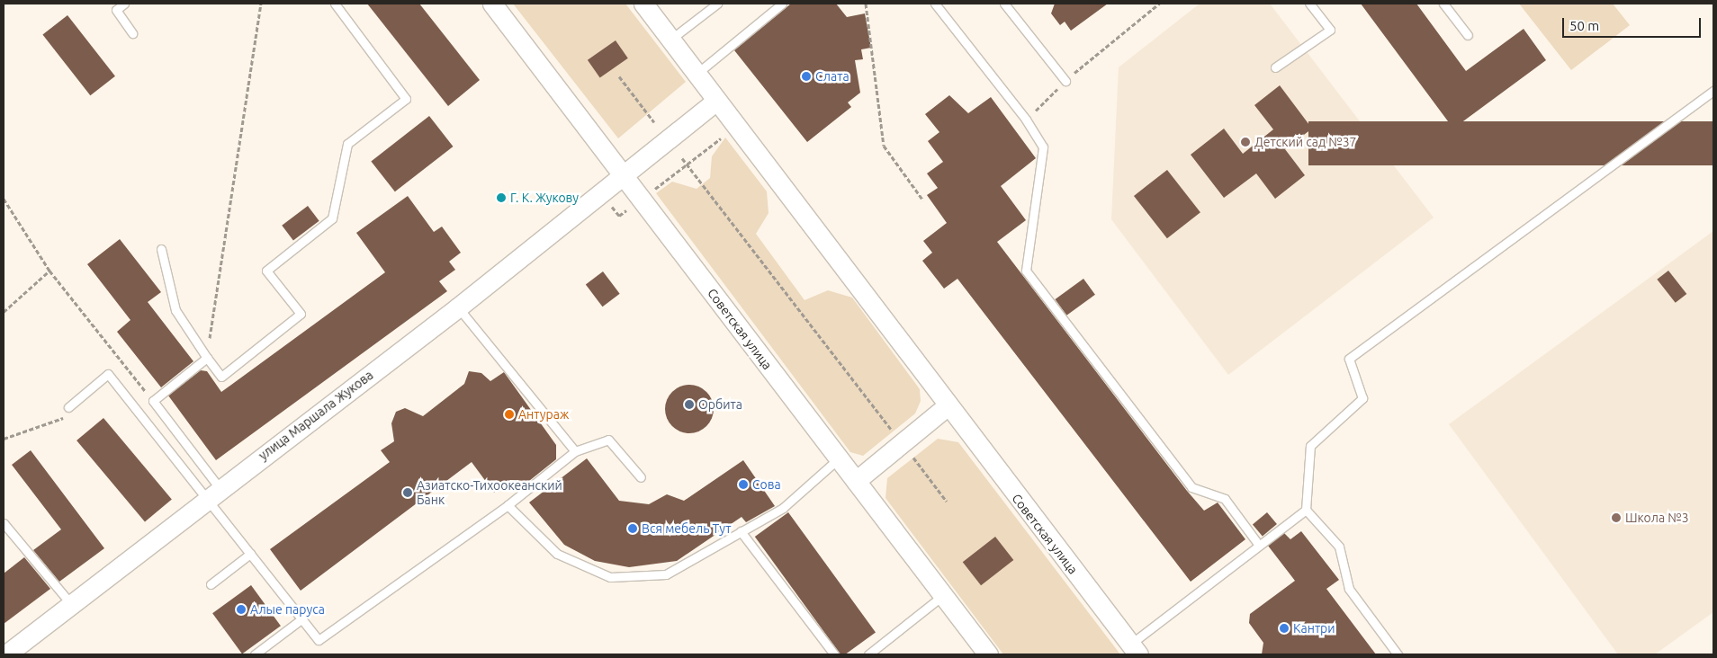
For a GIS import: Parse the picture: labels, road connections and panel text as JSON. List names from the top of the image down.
{
  "streets": {
    "street": ["Советская улица", "улица Маршала Жукова"]
  },
  "crossings": [
    ["Советская улица", "улица Маршала Жукова"]
  ],
  "places": [
    "Слата",
    "Детский сад №37",
    "Г. К. Жукову",
    "Орбита",
    "Антураж",
    "Сова",
    "Азиатско-Тихоокеанский Банк",
    "Школа №3",
    "Вся мебель Тут",
    "Алые паруса",
    "Кантри"
  ],
  "scale_bar": "50 m"
}
